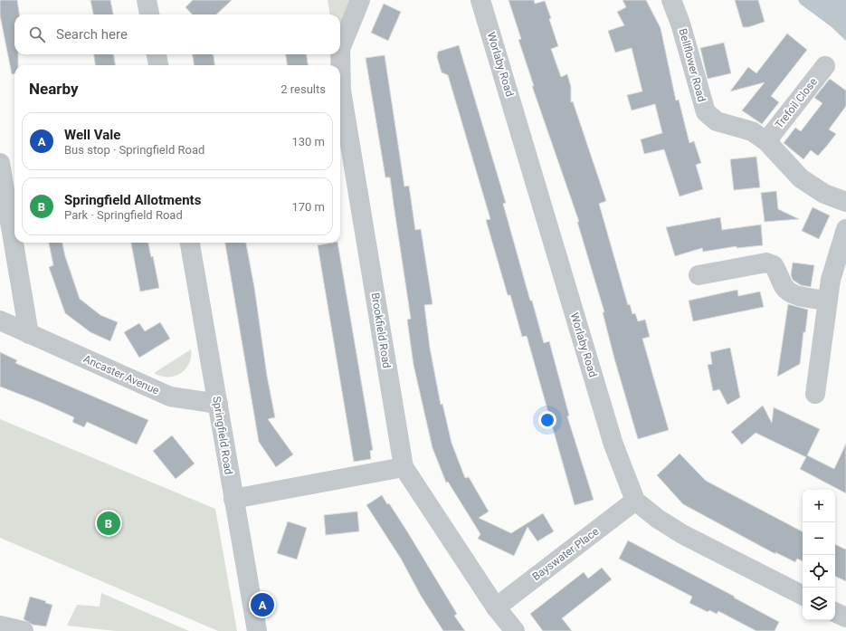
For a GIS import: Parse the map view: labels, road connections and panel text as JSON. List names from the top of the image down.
{
  "streets": {
    "street": [
      "Worlaby Road",
      "Bellflower Road",
      "Trefoil Close",
      "Brookfield Road",
      "Ancaster Avenue",
      "Springfield Road",
      "Bayswater Place"
    ]
  },
  "crossings": [
    ["Worlaby Road", "Bayswater Place"],
    ["Bellflower Road", "Trefoil Close"],
    ["Brookfield Road", "Bayswater Place"],
    ["Ancaster Avenue", "Springfield Road"]
  ],
  "page": {
    "search": "Search here",
    "heading": ["Nearby", "2 results"],
    "list": [
      {
        "mark": "A",
        "name": "Well Vale",
        "note": "Bus stop · Springfield Road",
        "value": "130 m"
      },
      {
        "mark": "B",
        "name": "Springfield Allotments",
        "note": "Park · Springfield Road",
        "value": "170 m"
      }
    ],
    "map_buttons": ["+", "−"],
    "pins": ["B", "A"]
  }
}
